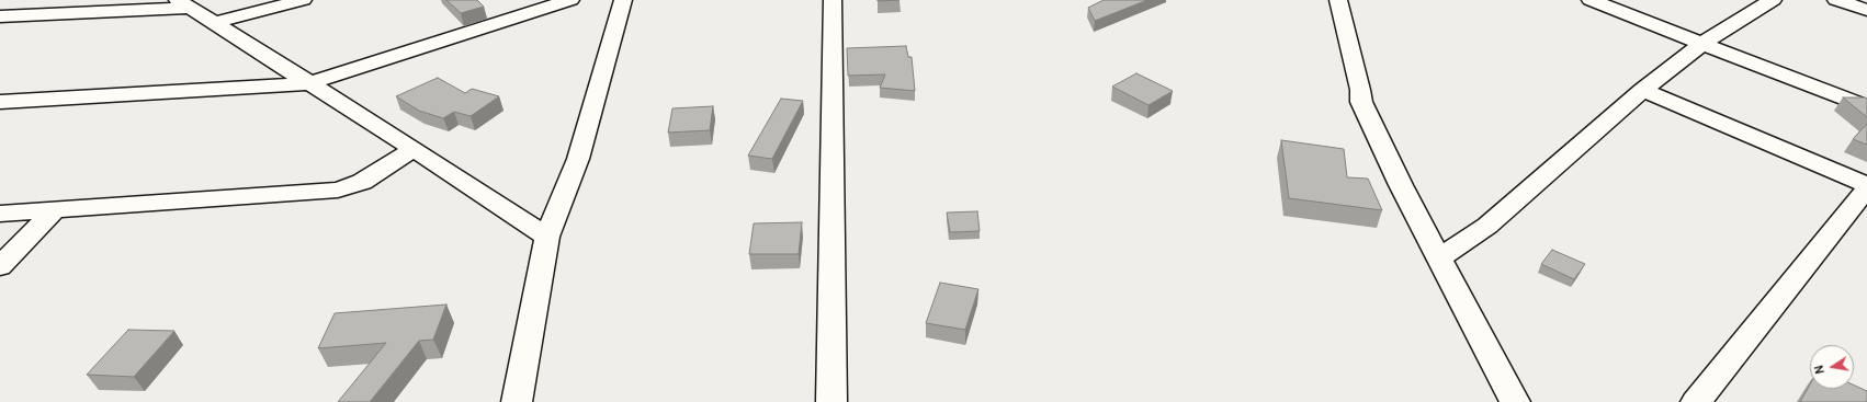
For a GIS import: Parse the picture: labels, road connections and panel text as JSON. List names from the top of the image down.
{
  "north": "left"
}
